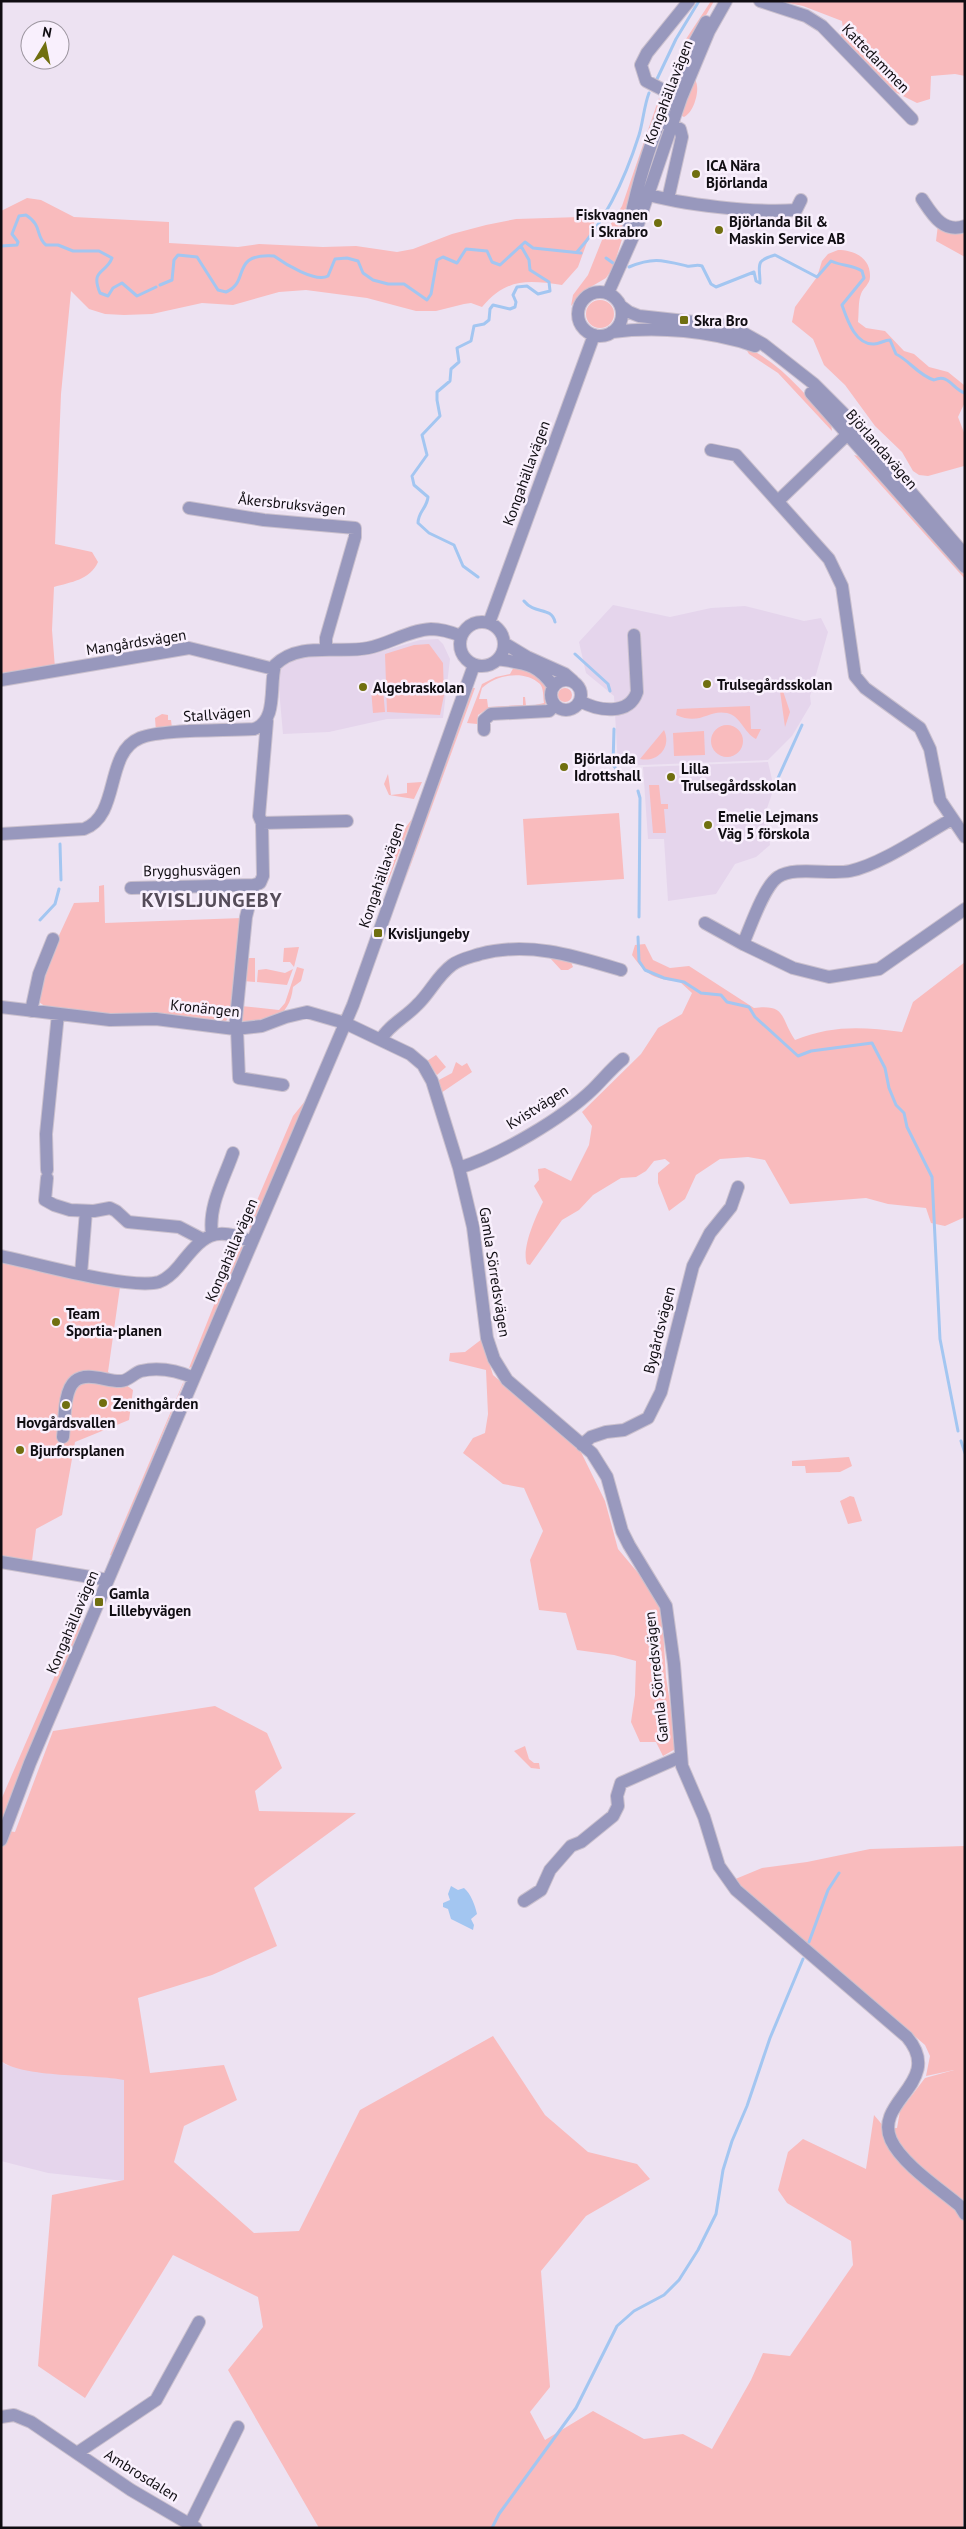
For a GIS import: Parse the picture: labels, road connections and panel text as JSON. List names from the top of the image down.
{
  "streets": {
    "street": [
      "Kattedammen",
      "Kongahällavägen",
      "Björlandavägen",
      "Åkersbruksvägen",
      "Mangårdsvägen",
      "Stallvägen",
      "Brygghusvägen",
      "Kronängen",
      "Kvistvägen",
      "Gamla Sörredsvägen",
      "Bygårdsvägen",
      "Ambrosdalen"
    ]
  },
  "crossings": [
    ["Kongahällavägen", "Björlandavägen"],
    ["Kongahällavägen", "Kronängen"],
    ["Kongahällavägen", "Gamla Sörredsvägen"],
    ["Mangårdsvägen", "Stallvägen"],
    ["Stallvägen", "Brygghusvägen"],
    ["Brygghusvägen", "Kronängen"],
    ["Kronängen", "Gamla Sörredsvägen"],
    ["Kvistvägen", "Gamla Sörredsvägen"],
    ["Gamla Sörredsvägen", "Bygårdsvägen"]
  ],
  "districts": ["KVISLJUNGEBY"],
  "places": {
    "other": [
      "ICA Nära Björlanda",
      "Fiskvagnen i Skrabro",
      "Björlanda Bil & Maskin Service AB",
      "Trulsegårdsskolan",
      "Algebraskolan",
      "Björlanda Idrottshall",
      "Lilla Trulsegårdsskolan",
      "Emelie Lejmans Väg 5 förskola",
      "Team Sportia-planen",
      "Zenithgården",
      "Hovgårdsvallen",
      "Bjurforsplanen"
    ],
    "transit": ["Skra Bro", "Kvisljungeby", "Gamla Lillebyvägen"]
  },
  "north": "top"
}
